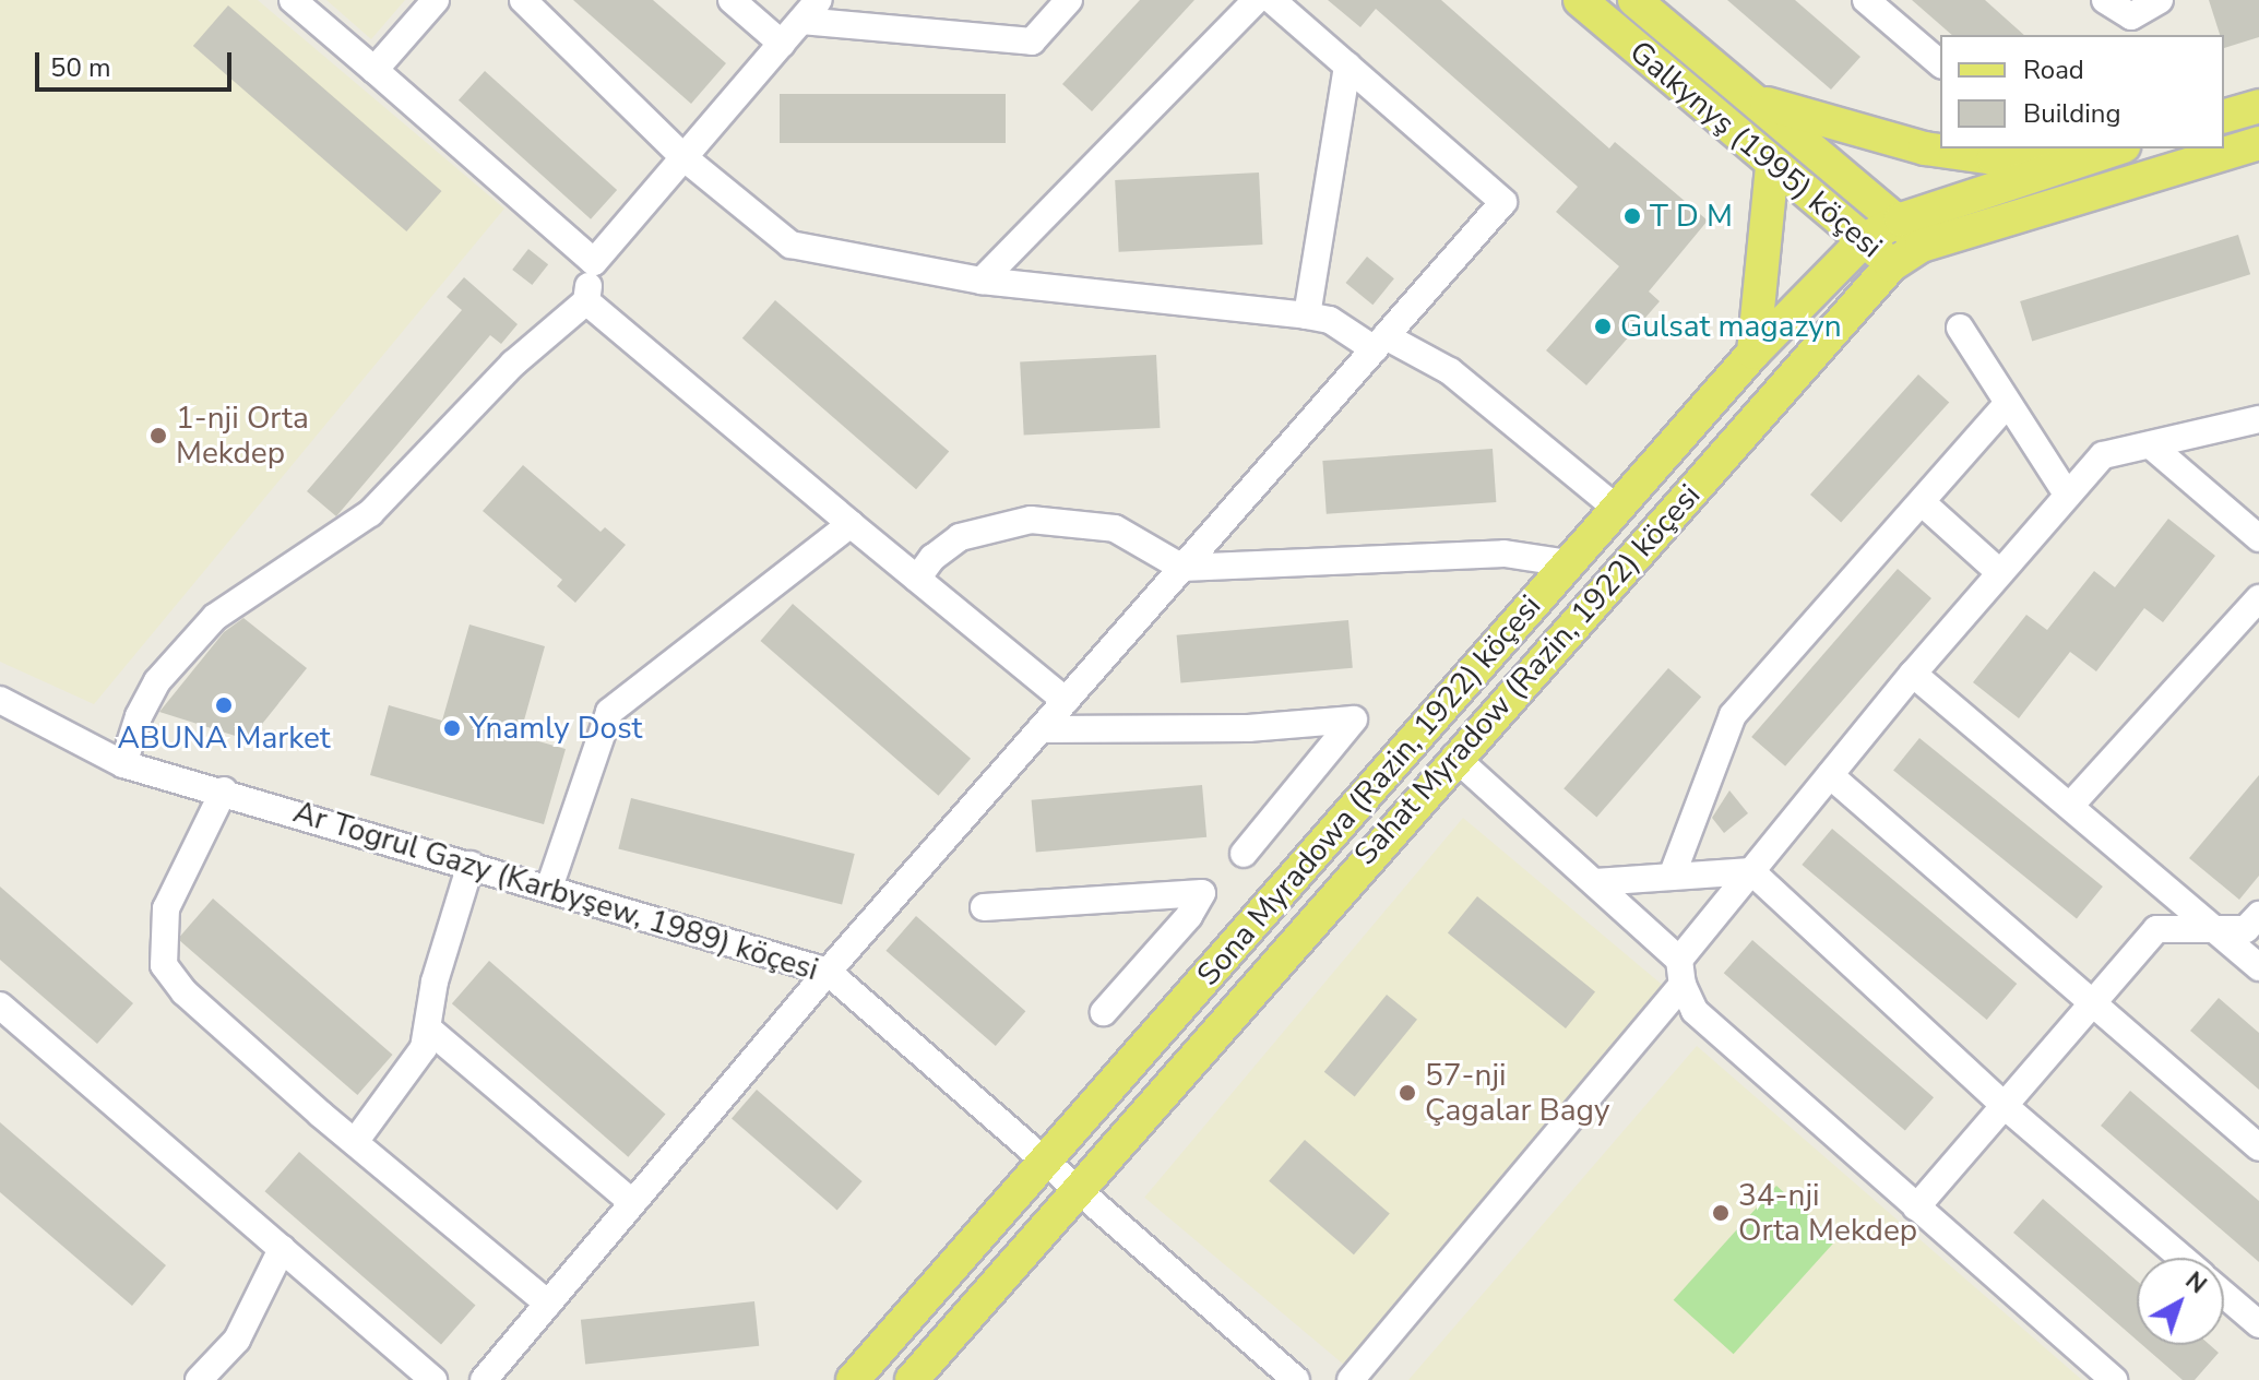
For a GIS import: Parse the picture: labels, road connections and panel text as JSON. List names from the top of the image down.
{
  "streets": {
    "main road": ["Galkynyş (1995) köçesi", "Sahat Myradow (Razin, 1922) köçesi", "Sona Myradowa (Razin, 1922) köçesi"],
    "street": ["Ar Togrul Gazy (Karbyşew, 1989) köçesi"]
  },
  "crossings": [
    ["Galkynyş (1995) köçesi", "Sahat Myradow (Razin, 1922) köçesi"],
    ["Galkynyş (1995) köçesi", "Sona Myradowa (Razin, 1922) köçesi"],
    ["Sahat Myradow (Razin, 1922) köçesi", "Ar Togrul Gazy (Karbyşew, 1989) köçesi"],
    ["Sona Myradowa (Razin, 1922) köçesi", "Ar Togrul Gazy (Karbyşew, 1989) köçesi"]
  ],
  "places": [
    "T D M",
    "Gulsat magazyn",
    "1-nji Orta Mekdep",
    "ABUNA Market",
    "Ynamly Dost",
    "57-nji Çagalar Bagy",
    "34-nji Orta Mekdep"
  ],
  "legend": ["Road", "Building"],
  "scale_bar": "50 m",
  "north": "top right"
}
